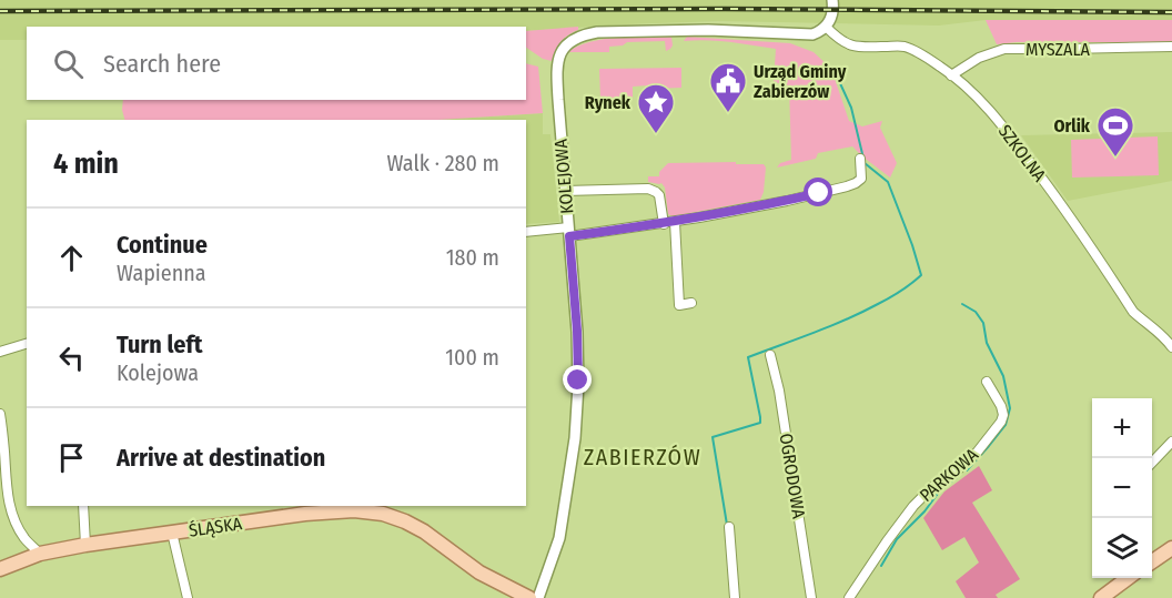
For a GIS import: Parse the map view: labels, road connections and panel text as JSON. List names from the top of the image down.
{
  "streets": {
    "main road": ["ŚLĄSKA"],
    "street": [
      "MYSZALA",
      "SZKOLNA",
      "KOLEJOWA",
      "PARKOWA",
      "OGRODOWA"
    ]
  },
  "crossings": [
    ["MYSZALA", "SZKOLNA"],
    ["SZKOLNA", "KOLEJOWA"]
  ],
  "districts": ["ZABIERZÓW"],
  "places": {
    "public building": ["Urząd Gminy Zabierzów"],
    "place": ["Rynek"],
    "sports": ["Orlik"]
  },
  "page": {
    "search": "Search here",
    "heading": ["4 min", "Walk · 280 m"],
    "list": [
      ["Continue", "Wapienna", "180 m"],
      ["Turn left", "Kolejowa", "100 m"],
      "Arrive at destination"
    ],
    "map_buttons": ["+", "−"]
  }
}
